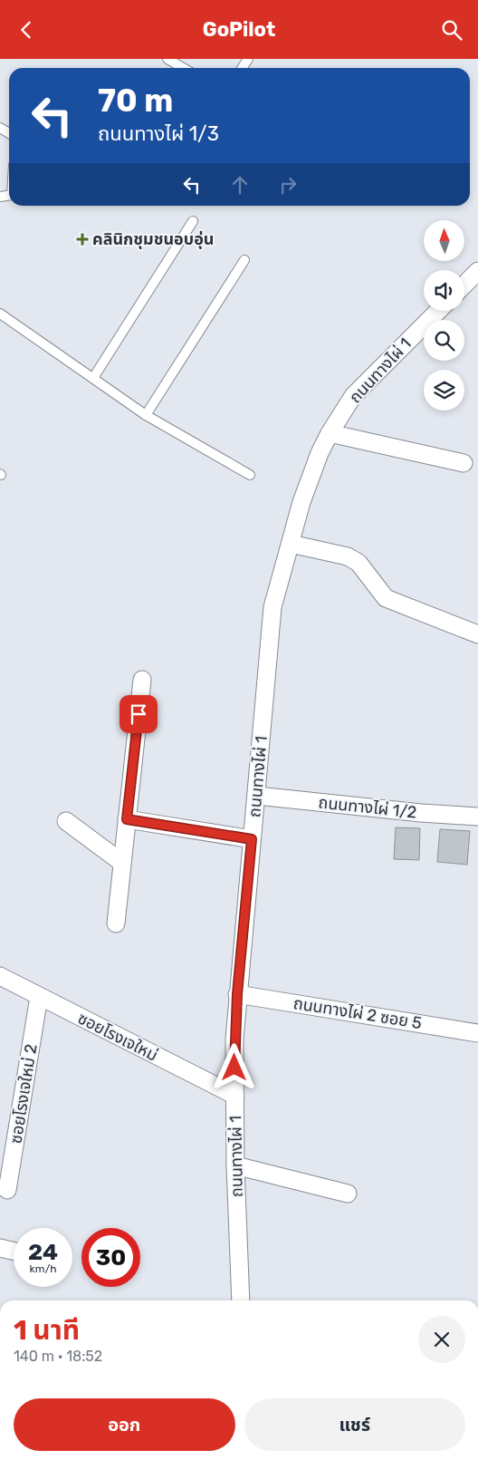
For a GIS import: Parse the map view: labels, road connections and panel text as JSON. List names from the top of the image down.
{
  "streets": {
    "street": [
      "ถนนทางไผ่ 1",
      "ถนนทางไผ่ 1/2",
      "ถนนทางไผ่ 2 ซอย 5",
      "ซอยโรงเจใหม่",
      "ซอยโรงเจใหม่ 2"
    ]
  },
  "crossings": [
    ["ถนนทางไผ่ 1", "ถนนทางไผ่ 1/2"],
    ["ถนนทางไผ่ 1", "ถนนทางไผ่ 2 ซอย 5"],
    ["ถนนทางไผ่ 1", "ซอยโรงเจใหม่"],
    ["ซอยโรงเจใหม่", "ซอยโรงเจใหม่ 2"]
  ],
  "places": {
    "health": ["คลินิกชุมชนอบอุ่น"]
  },
  "north": "top",
  "page": {
    "header": "GoPilot",
    "turn": ["70 m", "ถนนทางไผ่ 1/3"],
    "speed": "24 km/h",
    "limit": "30",
    "heading": ["1 นาที", "140 m · 18:52"],
    "buttons": ["ออก", "แชร์"]
  }
}
